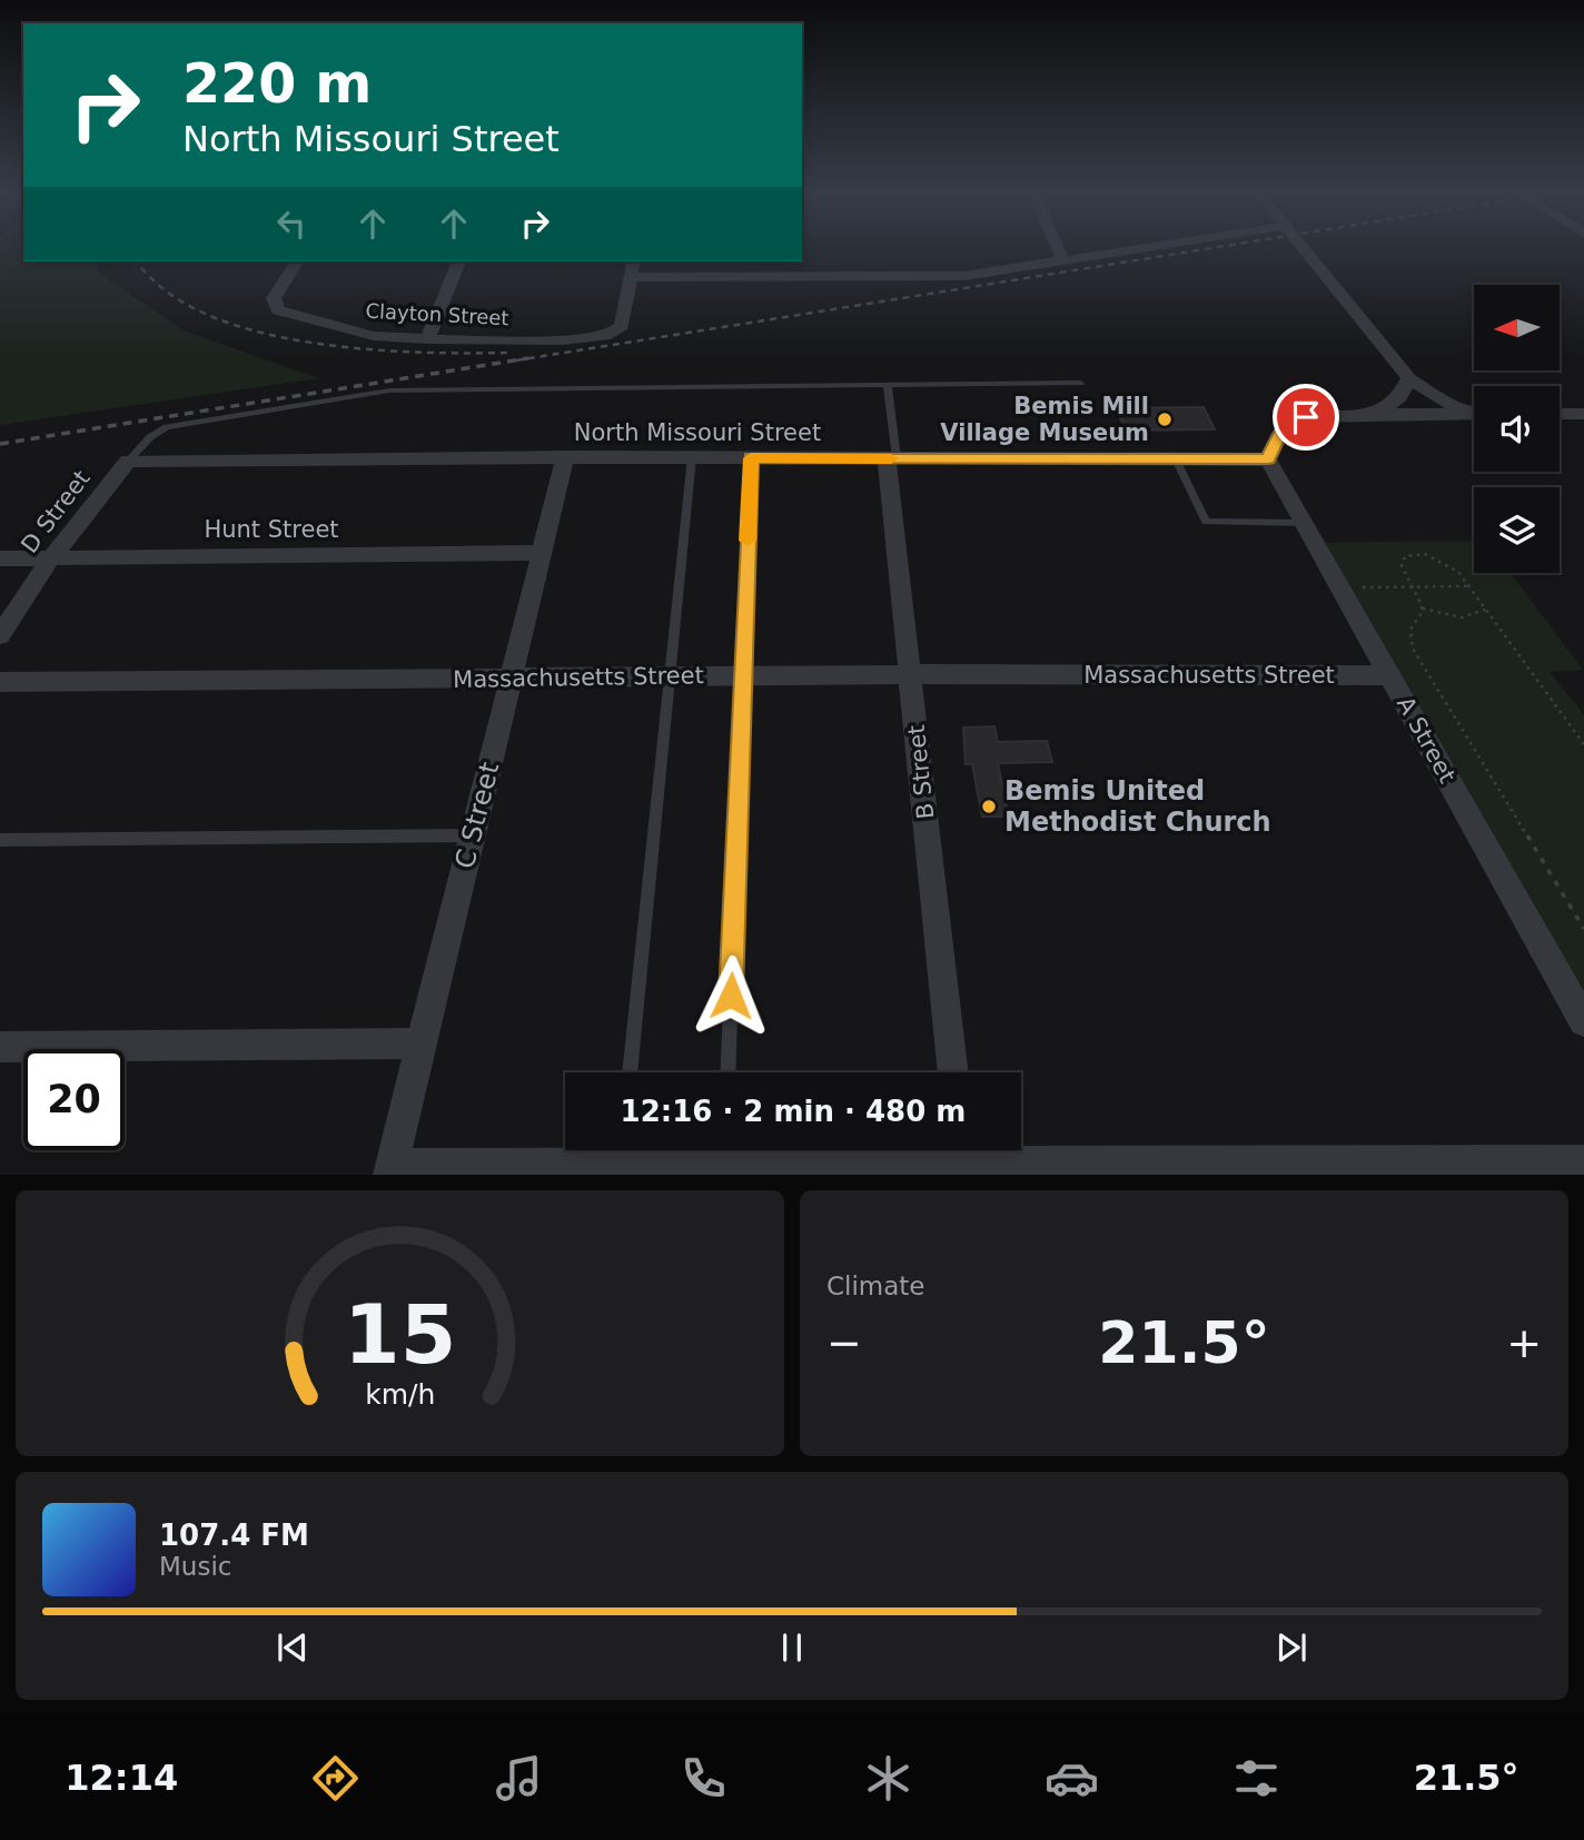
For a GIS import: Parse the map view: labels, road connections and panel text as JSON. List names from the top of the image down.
{
  "streets": {
    "street": [
      "Clayton Street",
      "North Missouri Street",
      "D Street",
      "Hunt Street",
      "Massachusetts Street",
      "A Street",
      "B Street",
      "C Street"
    ]
  },
  "crossings": [
    ["North Missouri Street", "D Street"],
    ["North Missouri Street", "A Street"],
    ["North Missouri Street", "B Street"],
    ["North Missouri Street", "C Street"],
    ["D Street", "Hunt Street"],
    ["Hunt Street", "C Street"],
    ["Massachusetts Street", "A Street"],
    ["Massachusetts Street", "B Street"],
    ["Massachusetts Street", "C Street"]
  ],
  "places": ["Bemis Mill Village Museum", "Bemis United Methodist Church"],
  "north": "left",
  "page": {
    "turn": ["220 m", "North Missouri Street"],
    "limit": "20",
    "trip": "12:16 · 2 min · 480 m",
    "tile": "Climate",
    "heat": ["−", "21.5°", "+"],
    "song": ["107.4 FM", "Music"],
    "tabs": ["12:14", "21.5°"],
    "gauge": ["15", "km/h"]
  }
}
